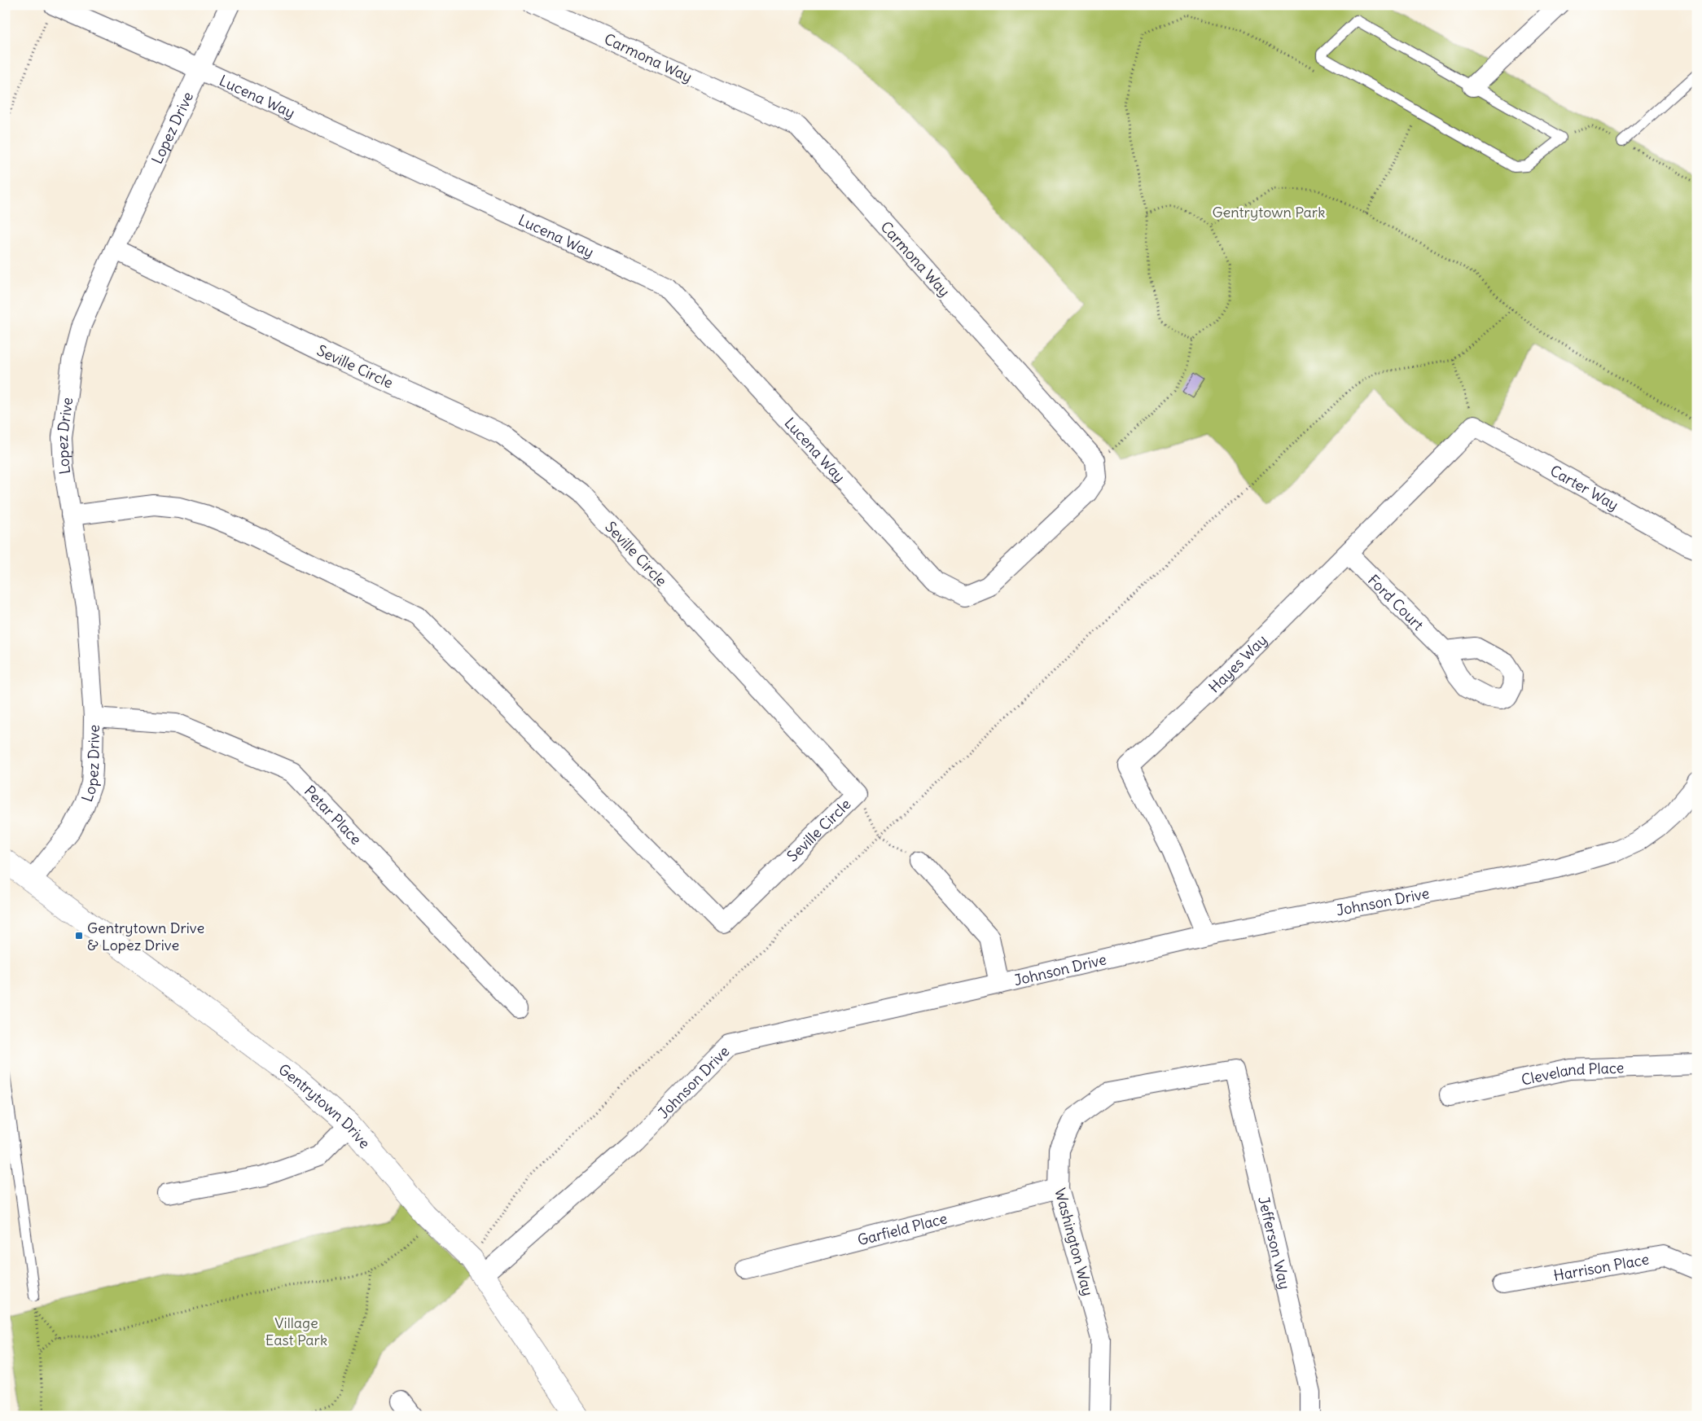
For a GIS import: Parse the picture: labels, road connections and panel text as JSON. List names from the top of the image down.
{
  "streets": {
    "street": [
      "Carmona Way",
      "Lucena Way",
      "Lopez Drive",
      "Seville Circle",
      "Carter Way",
      "Ford Court",
      "Hayes Way",
      "Petar Place",
      "Johnson Drive",
      "Cleveland Place",
      "Gentrytown Drive",
      "Garfield Place",
      "Washington Way",
      "Jefferson Way",
      "Harrison Place"
    ]
  },
  "crossings": [
    ["Carmona Way", "Lucena Way"],
    ["Lucena Way", "Lopez Drive"],
    ["Lopez Drive", "Seville Circle"],
    ["Lopez Drive", "Petar Place"],
    ["Lopez Drive", "Gentrytown Drive"],
    ["Carter Way", "Hayes Way"],
    ["Ford Court", "Hayes Way"],
    ["Hayes Way", "Johnson Drive"],
    ["Johnson Drive", "Gentrytown Drive"],
    ["Garfield Place", "Washington Way"],
    ["Washington Way", "Jefferson Way"]
  ],
  "parks": ["Gentrytown Park", "Village East Park"],
  "places": {
    "transit": ["Gentrytown Drive & Lopez Drive"]
  }
}
